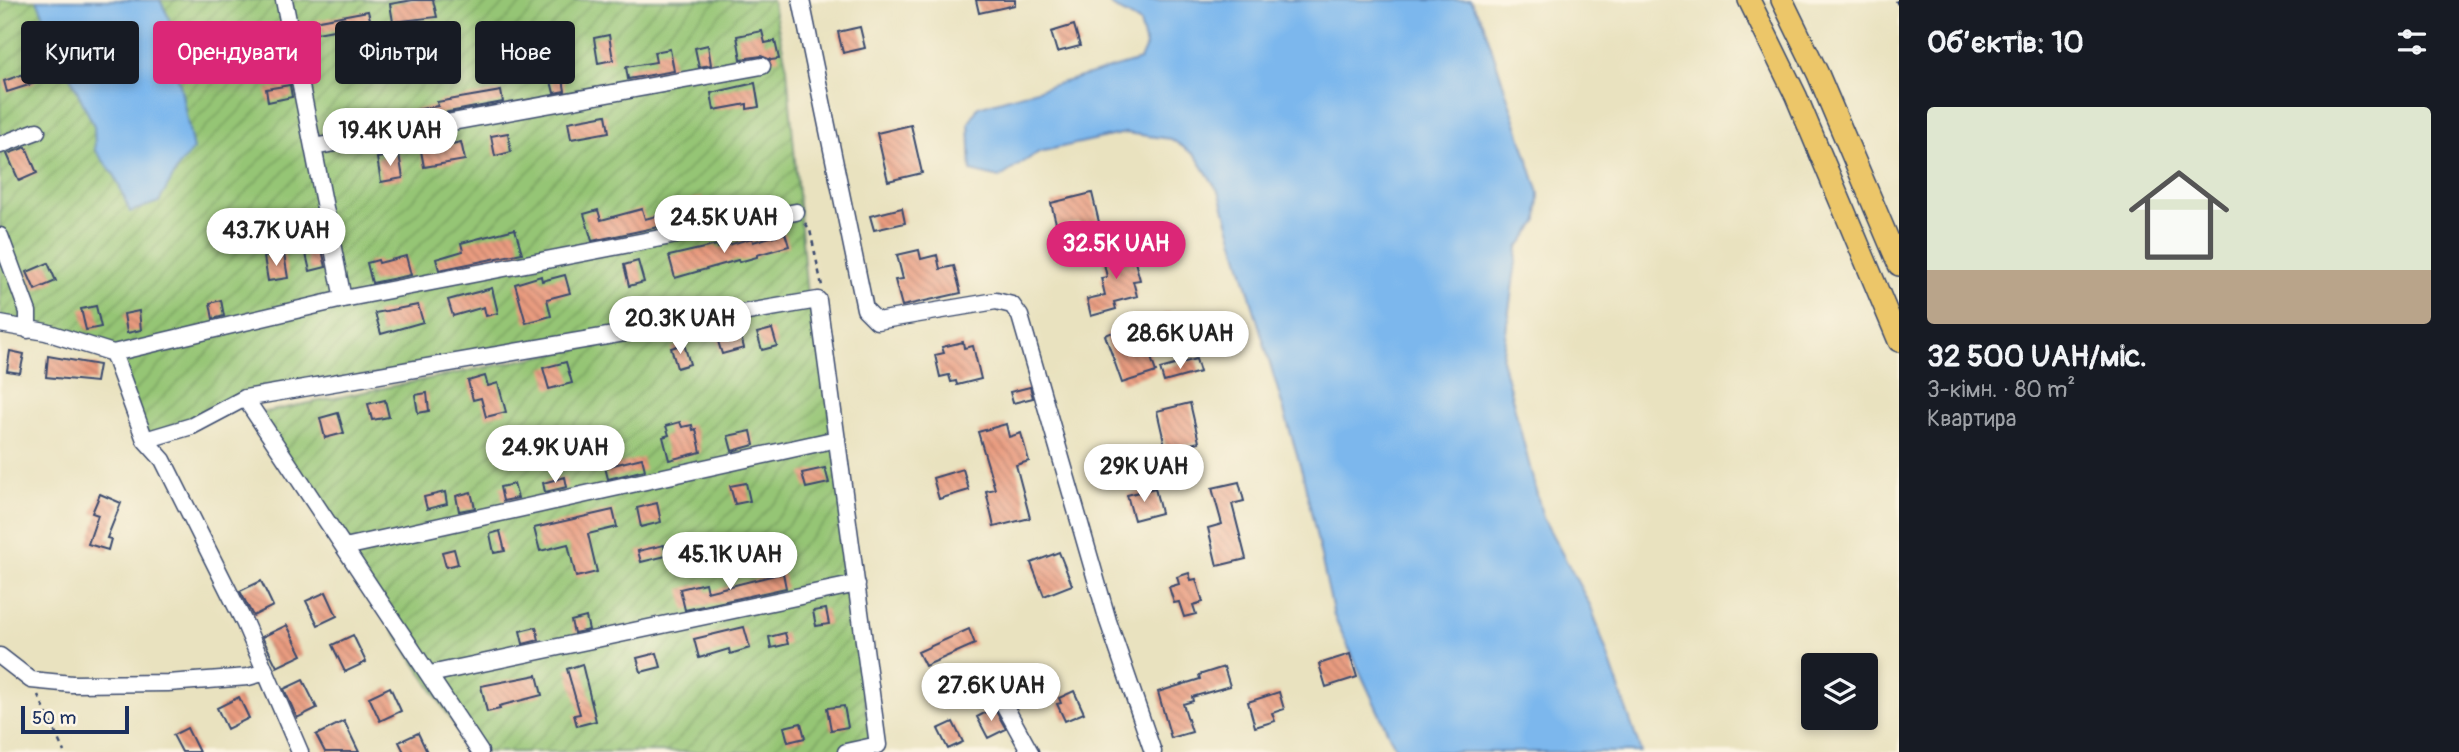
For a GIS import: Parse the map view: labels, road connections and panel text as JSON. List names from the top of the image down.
{
  "scale_bar": "50 m",
  "page": {
    "heading": "Об’єктів: 10",
    "chip": [
      "Купити",
      "Орендувати",
      "Фільтри",
      "Нове"
    ],
    "list": [
      {
        "name": "32 500 UAH/міс.",
        "note": "3-кімн. · 80 m² · Квартира"
      }
    ],
    "price": [
      "19.4K UAH",
      "24.5K UAH",
      "43.7K UAH",
      "32.5K UAH",
      "20.3K UAH",
      "28.6K UAH",
      "24.9K UAH",
      "29K UAH",
      "45.1K UAH",
      "27.6K UAH"
    ],
    "scale": "50 m"
  }
}
